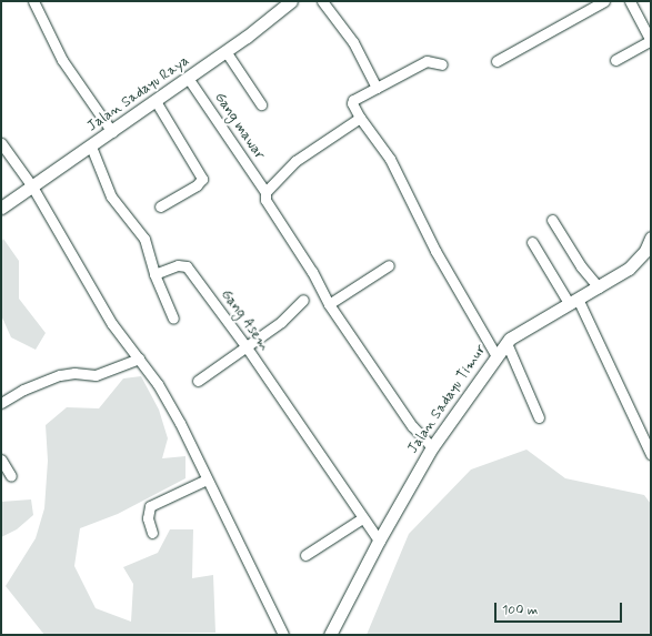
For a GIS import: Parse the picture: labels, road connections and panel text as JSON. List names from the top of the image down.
{
  "streets": {
    "street": [
      "Jalan Sadayu Raya",
      "Gang mawar",
      "Gang Asem",
      "Jalan Sadayu Timur"
    ]
  },
  "crossings": [
    ["Jalan Sadayu Raya", "Gang mawar"],
    ["Gang mawar", "Jalan Sadayu Timur"],
    ["Gang Asem", "Jalan Sadayu Timur"]
  ],
  "scale_bar": "100 m"
}
